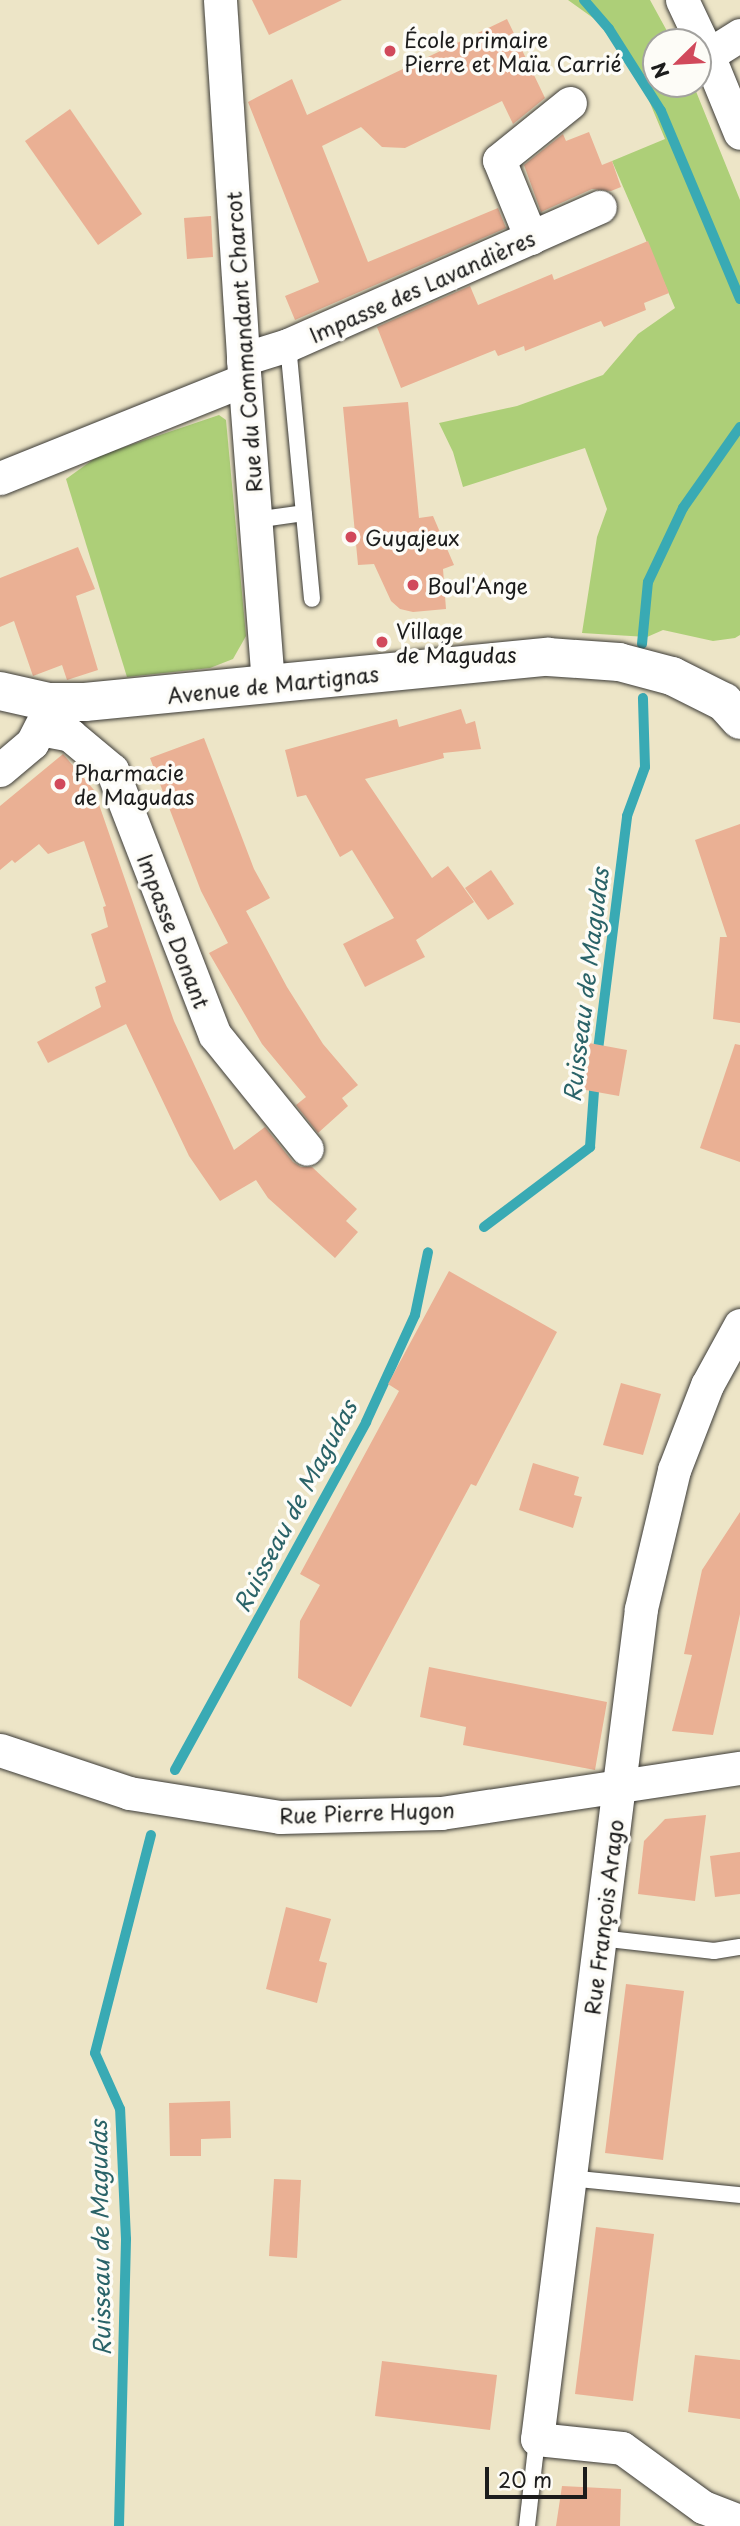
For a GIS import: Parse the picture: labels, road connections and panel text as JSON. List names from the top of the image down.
{
  "streets": {
    "street": [
      "Impasse des Lavandières",
      "Rue du Commandant Charcot",
      "Avenue de Martignas",
      "Impasse Donant",
      "Rue Pierre Hugon",
      "Rue François Arago"
    ]
  },
  "crossings": [
    ["Impasse des Lavandières", "Rue du Commandant Charcot"],
    ["Rue du Commandant Charcot", "Avenue de Martignas"],
    ["Avenue de Martignas", "Impasse Donant"],
    ["Rue Pierre Hugon", "Rue François Arago"]
  ],
  "water": ["Ruisseau de Magudas"],
  "places": [
    "École primaire Pierre et Maïa Carrié",
    "Guyajeux",
    "Boul'Ange",
    "Village de Magudas",
    "Pharmacie de Magudas"
  ],
  "scale_bar": "20 m",
  "north": "bottom left"
}
